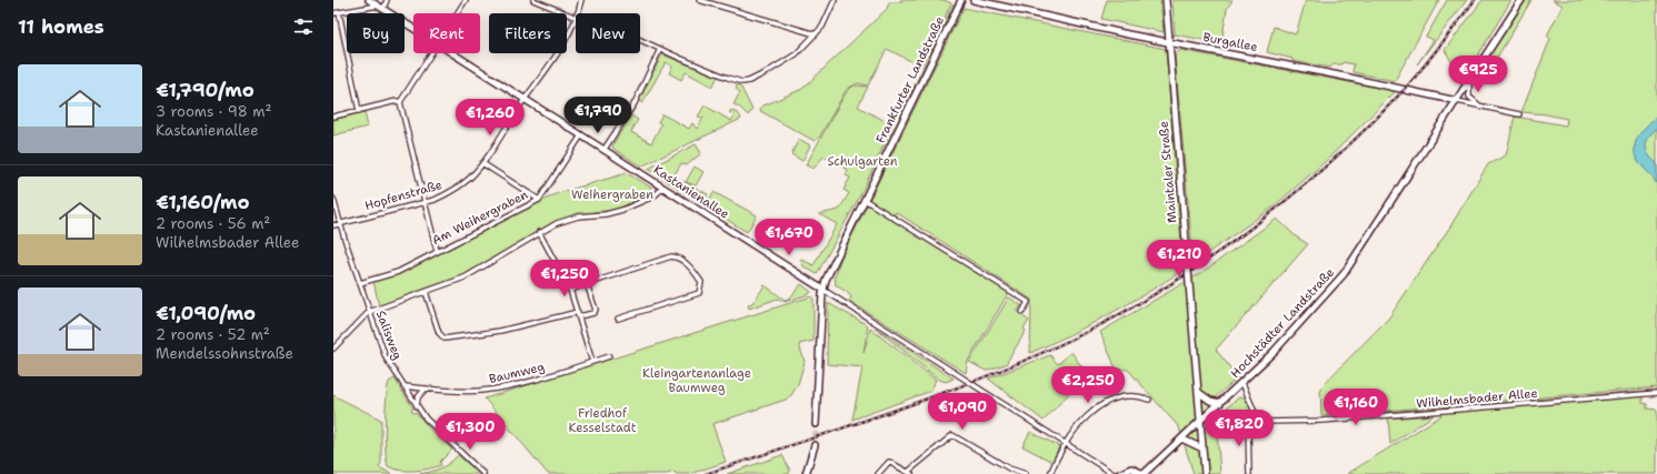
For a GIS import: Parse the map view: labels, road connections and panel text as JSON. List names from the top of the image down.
{
  "streets": {
    "main road": [
      "Burgallee",
      "Frankfurter Landstraße",
      "Maintaler Straße",
      "Kastanienallee",
      "Hochstädter Landstraße"
    ],
    "street": [
      "Hopfenstraße",
      "Am Weihergraben",
      "Salisweg",
      "Baumweg",
      "Wilhelmsbader Allee"
    ]
  },
  "crossings": [
    ["Burgallee", "Maintaler Straße"],
    ["Burgallee", "Hochstädter Landstraße"],
    ["Frankfurter Landstraße", "Kastanienallee"],
    ["Maintaler Straße", "Hochstädter Landstraße"],
    ["Kastanienallee", "Hopfenstraße"],
    ["Kastanienallee", "Am Weihergraben"],
    ["Hopfenstraße", "Salisweg"],
    ["Am Weihergraben", "Salisweg"],
    ["Salisweg", "Baumweg"]
  ],
  "parks": [
    "Schulgarten",
    "Weihergraben",
    "Kleingartenanlage Baumweg",
    "Friedhof Kesselstadt"
  ],
  "page": {
    "heading": "11 homes",
    "chip": [
      "Buy",
      "Rent",
      "Filters",
      "New"
    ],
    "list": [
      {
        "name": "€1,790/mo",
        "note": "3 rooms · 98 m² · Kastanienallee"
      },
      {
        "name": "€1,160/mo",
        "note": "2 rooms · 56 m² · Wilhelmsbader Allee"
      },
      {
        "name": "€1,090/mo",
        "note": "2 rooms · 52 m² · Mendelssohnstraße"
      }
    ],
    "price": [
      "€925",
      "€1,790",
      "€1,260",
      "€1,670",
      "€1,210",
      "€1,250",
      "€2,250",
      "€1,160",
      "€1,090",
      "€1,820",
      "€1,300"
    ]
  }
}
